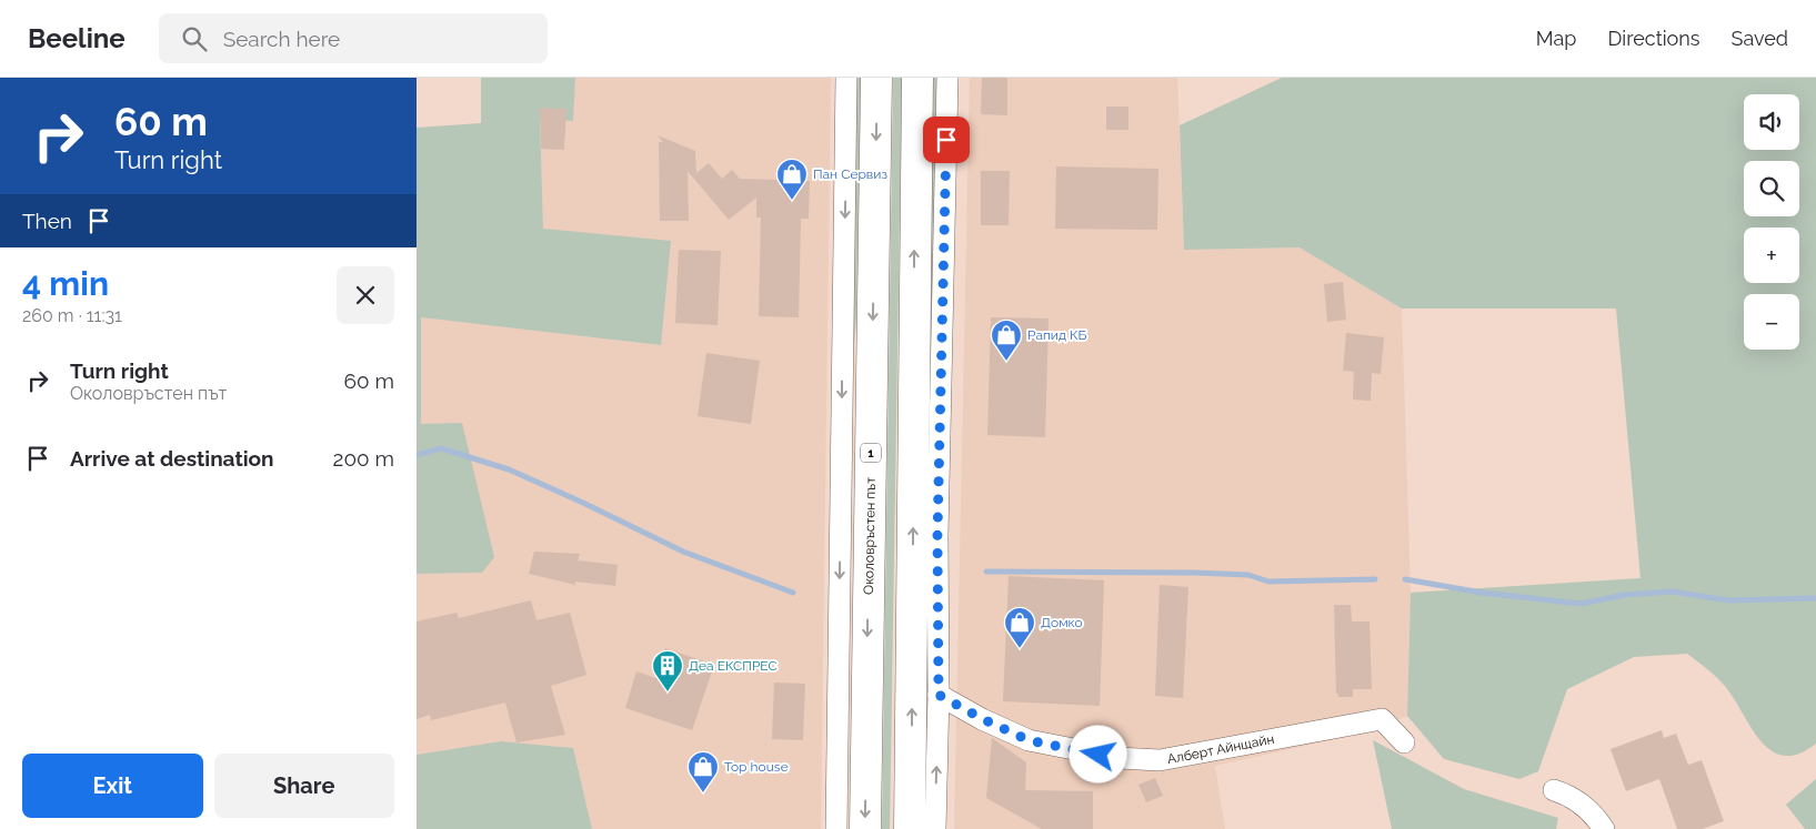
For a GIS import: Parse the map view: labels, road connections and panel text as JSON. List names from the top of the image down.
{
  "streets": {
    "highway": ["1", "Околовръстен път"],
    "street": ["Алберт Айнщайн"]
  },
  "places": {
    "shop": [
      "Пан Сервиз",
      "Рапид КБ",
      "Домко",
      "Top house"
    ],
    "building": ["Деа ЕКСПРЕС"]
  },
  "page": {
    "header": "Beeline",
    "search": "Search here",
    "nav": ["Map", "Directions", "Saved"],
    "turn": ["60 m", "Turn right"],
    "map_buttons": ["+", "−"],
    "then": "Then",
    "heading": ["4 min", "260 m · 11:31"],
    "list": [
      {
        "name": "Turn right",
        "note": "Околовръстен път",
        "value": "60 m"
      },
      {
        "name": "Arrive at destination",
        "value": "200 m"
      }
    ],
    "buttons": ["Exit", "Share"]
  }
}
